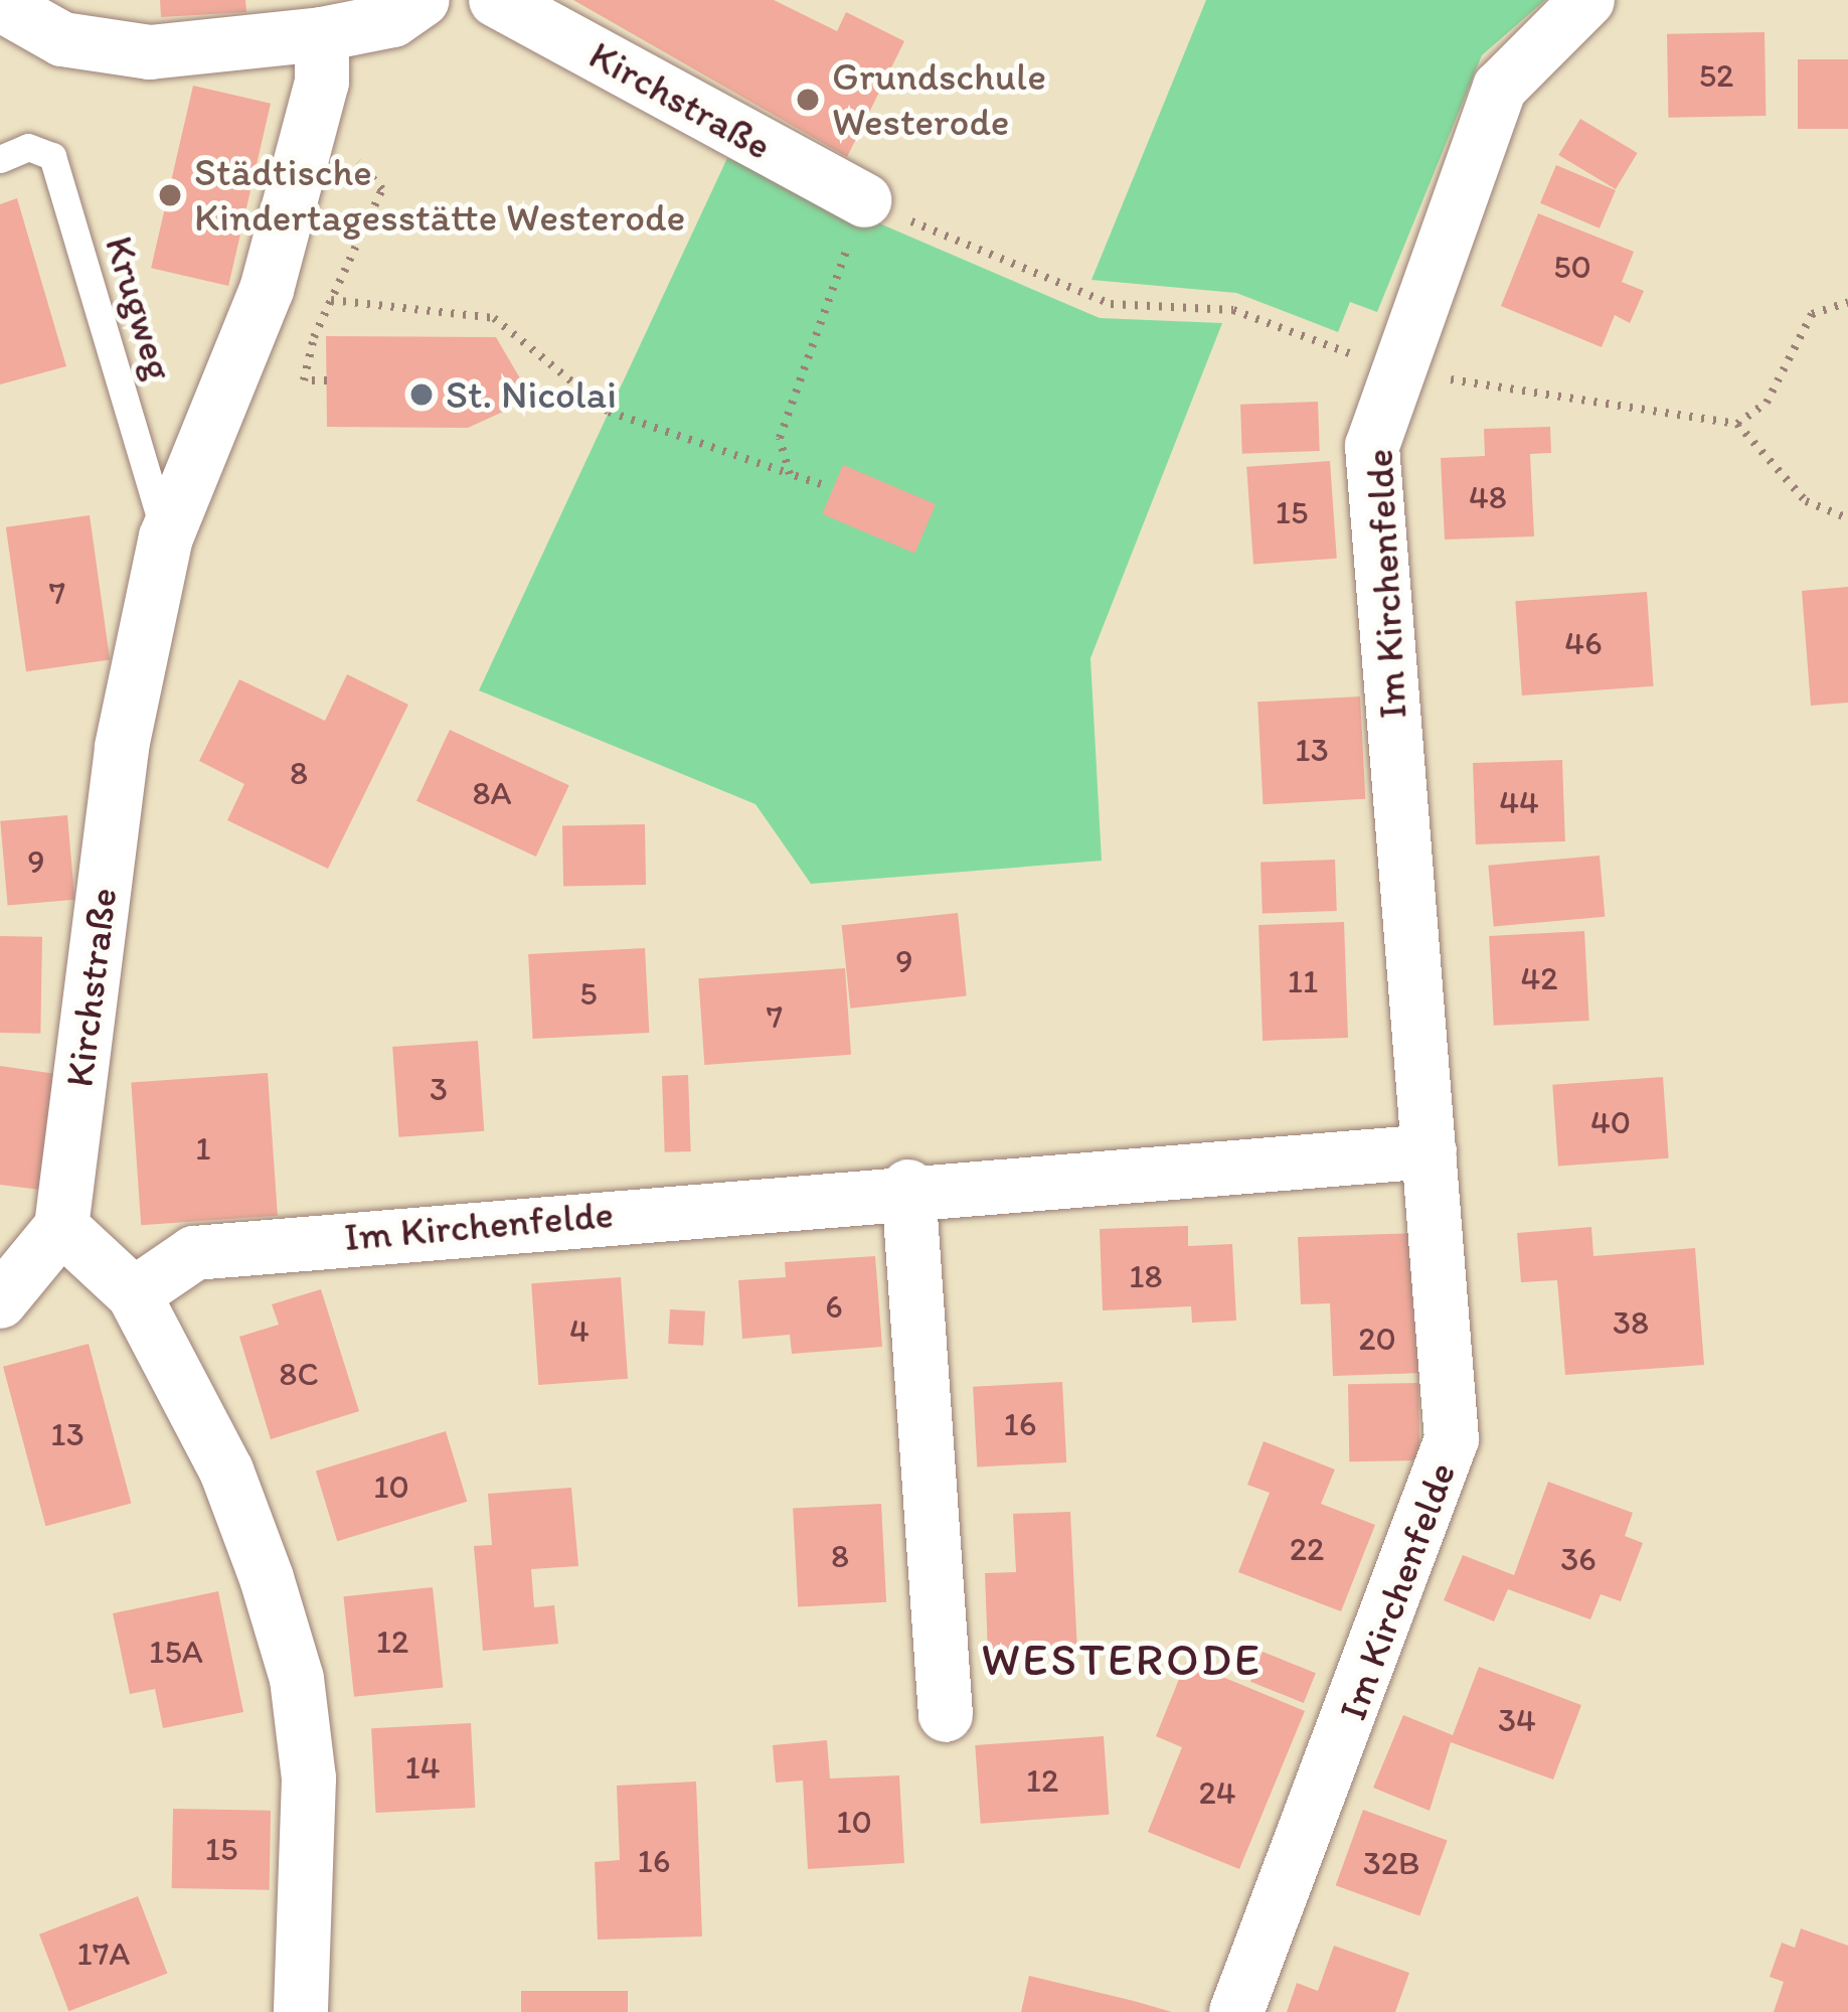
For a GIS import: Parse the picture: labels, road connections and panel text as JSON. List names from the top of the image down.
{
  "streets": {
    "street": ["Kirchstraße", "Im Kirchenfelde"],
    "lane": ["Krugweg"]
  },
  "crossings": [
    ["Kirchstraße", "Krugweg"]
  ],
  "districts": ["WESTERODE"],
  "places": ["Grundschule Westerode", "Städtische Kindertagesstätte Westerode", "St. Nicolai"],
  "house_numbers": [
    "52",
    "50",
    "48",
    "15",
    "7",
    "46",
    "13",
    "8",
    "8A",
    "44",
    "9",
    "9",
    "42",
    "11",
    "5",
    "7",
    "3",
    "40",
    "1",
    "18",
    "6",
    "38",
    "4",
    "20",
    "8C",
    "16",
    "13",
    "10",
    "22",
    "8",
    "36",
    "12",
    "15A",
    "34",
    "14",
    "12",
    "24",
    "10",
    "15",
    "16",
    "32B",
    "17A"
  ]
}
